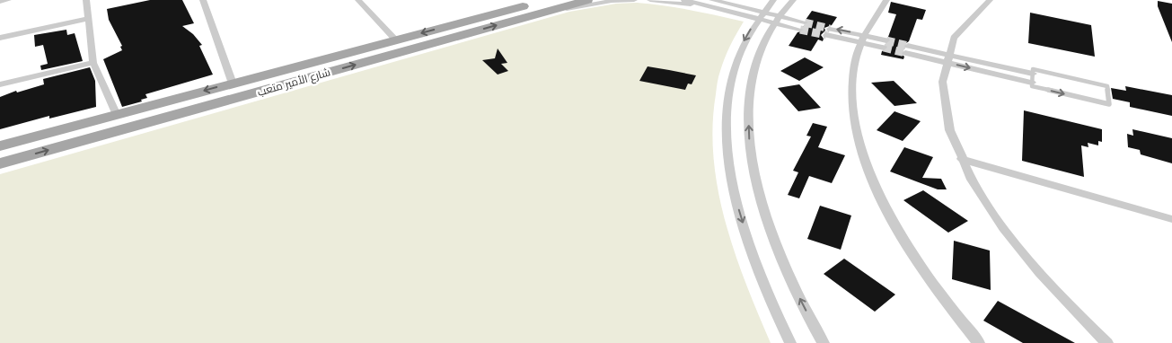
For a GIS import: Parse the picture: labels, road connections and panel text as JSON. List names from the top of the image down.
{
  "streets": {
    "main road": ["شارع الأمير متعب"]
  }
}
